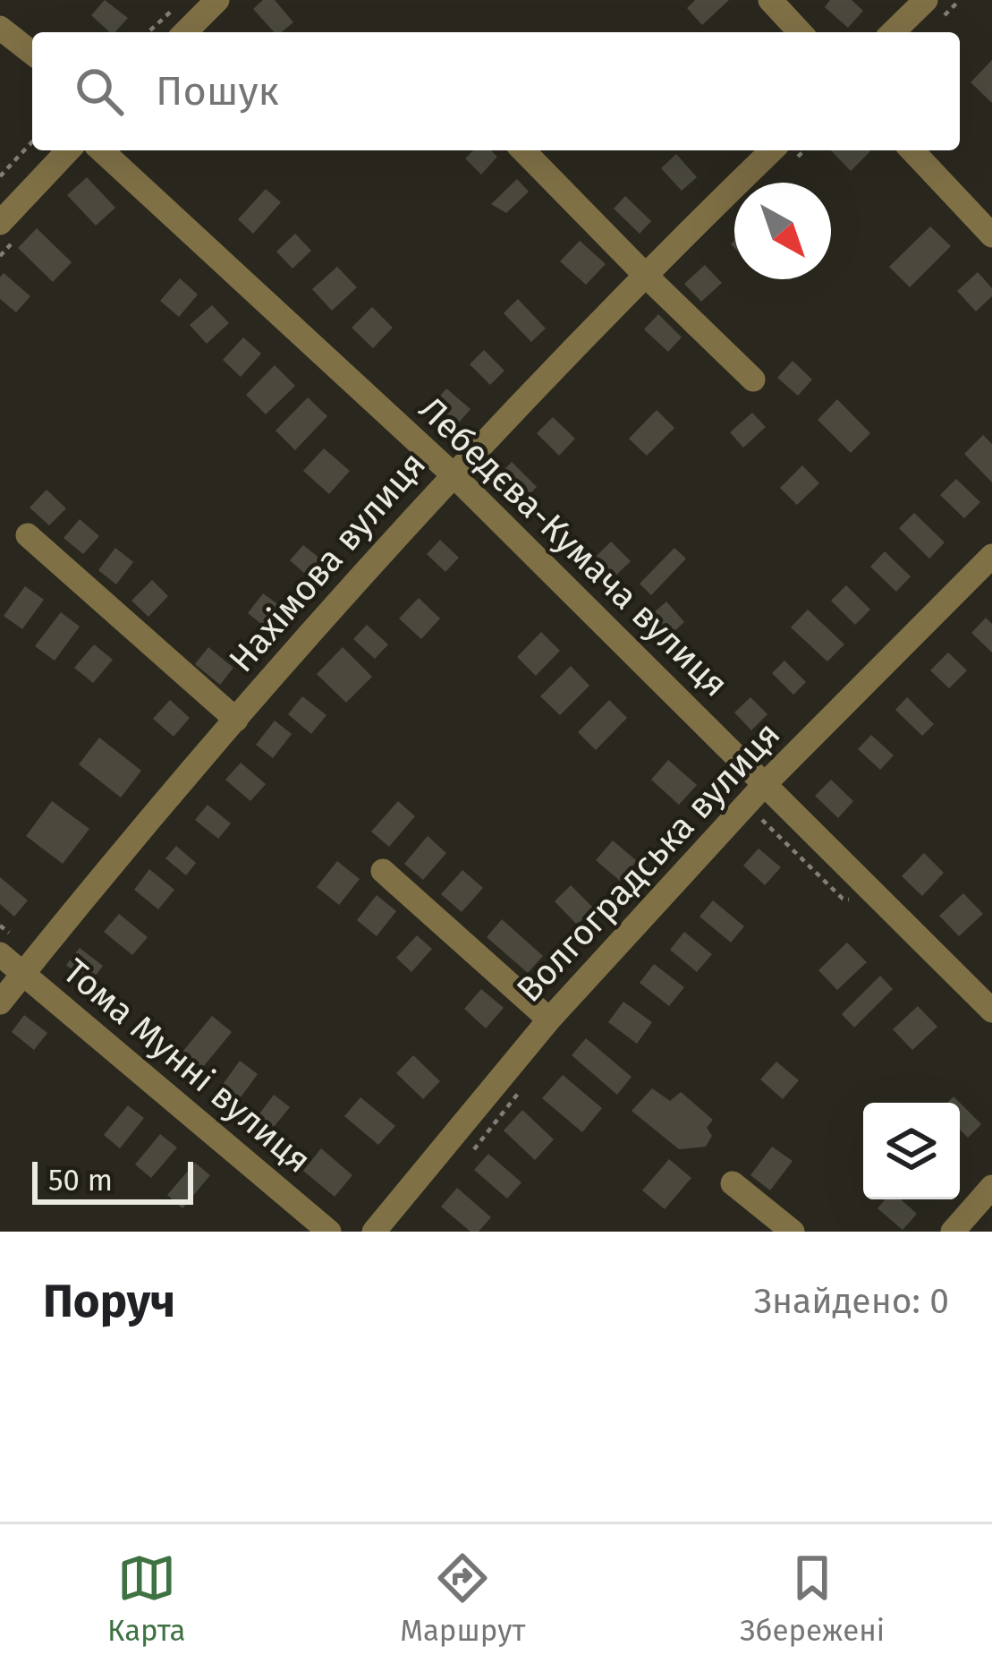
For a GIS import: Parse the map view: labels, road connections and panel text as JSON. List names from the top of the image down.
{
  "streets": {
    "street": [
      "Лебедєва-Кумача вулиця",
      "Нахімова вулиця",
      "Волгоградська вулиця",
      "Тома Мунні вулиця"
    ]
  },
  "crossings": [
    ["Лебедєва-Кумача вулиця", "Нахімова вулиця"],
    ["Лебедєва-Кумача вулиця", "Волгоградська вулиця"],
    ["Нахімова вулиця", "Тома Мунні вулиця"]
  ],
  "scale_bar": "50 m",
  "north": "bottom right",
  "page": {
    "search": "Пошук",
    "scale": "50 m",
    "heading": ["Поруч", "Знайдено: 0"],
    "nav": ["Карта", "Маршрут", "Збережені"]
  }
}
